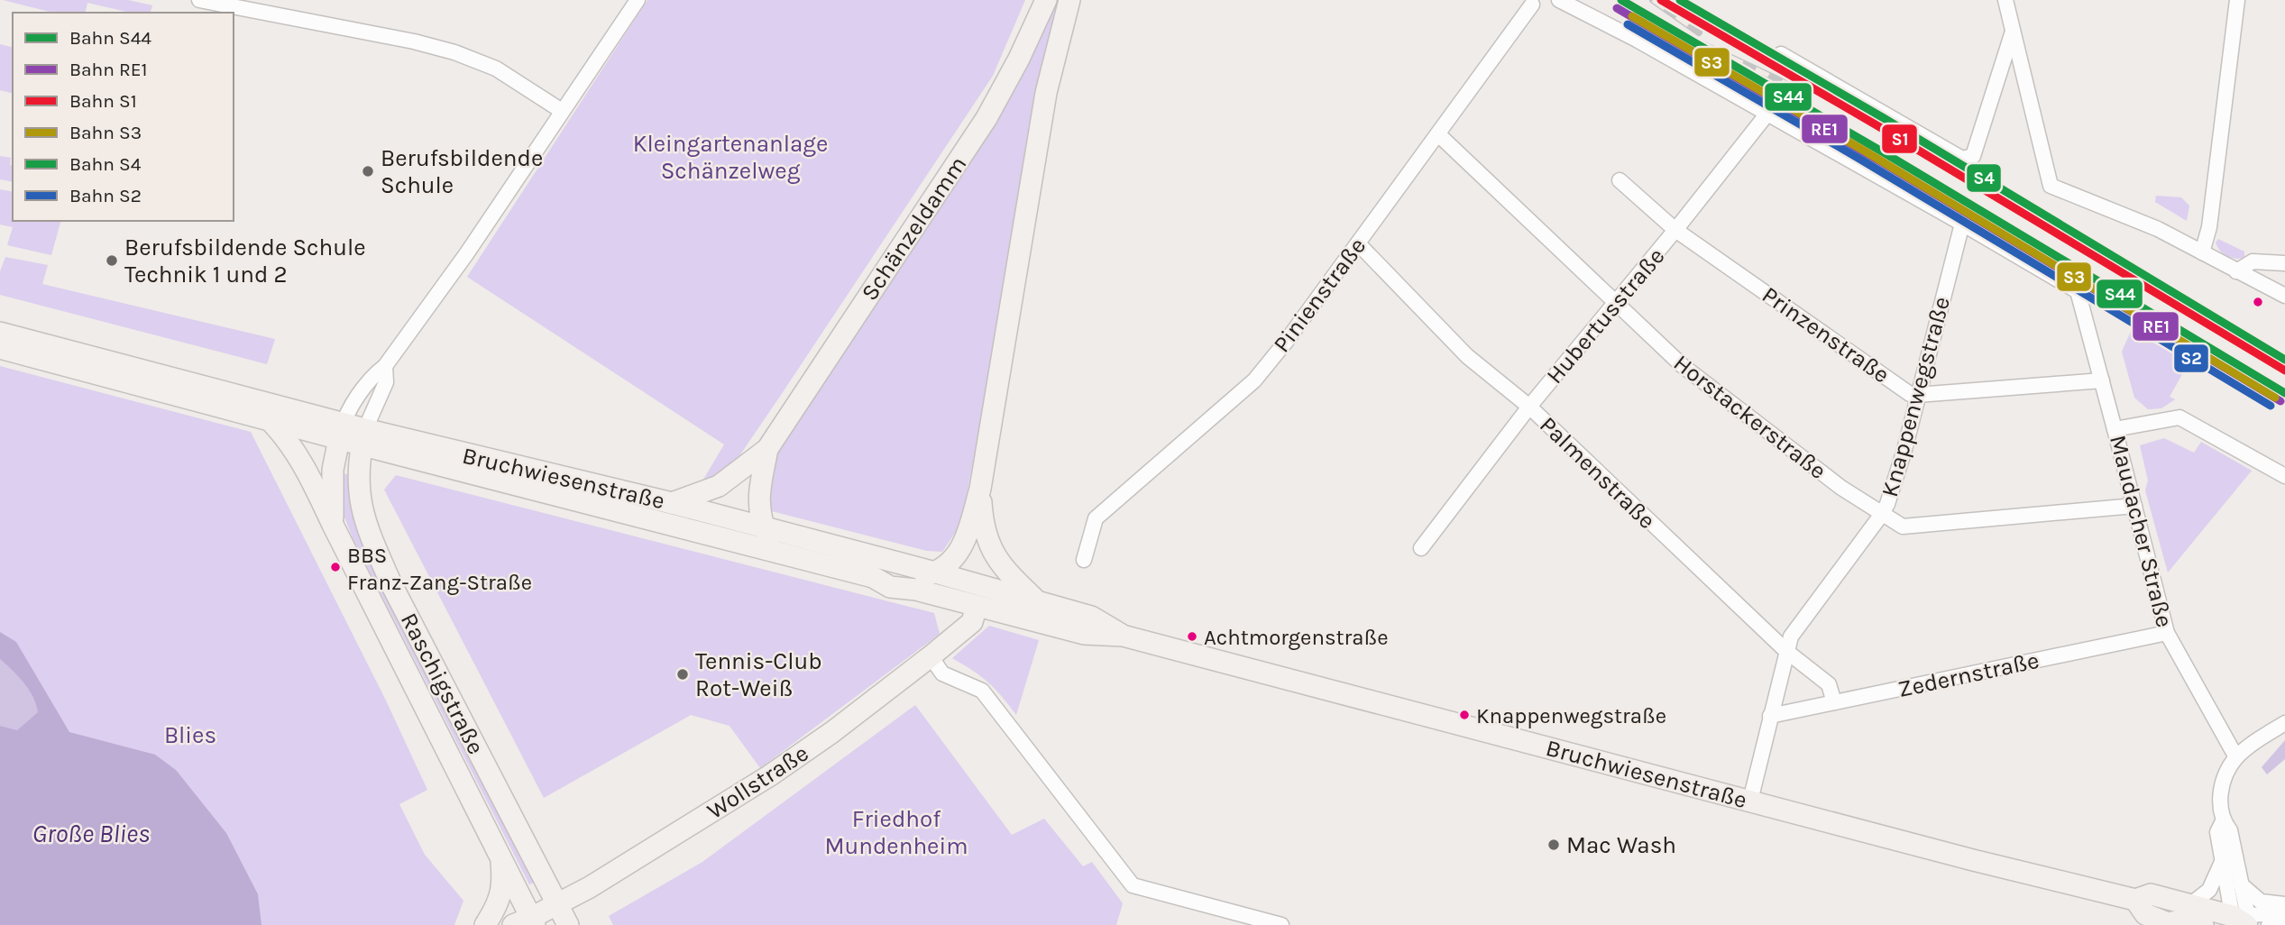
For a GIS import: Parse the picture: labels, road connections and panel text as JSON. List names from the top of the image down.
{
  "streets": {
    "main road": [
      "Schänzeldamm",
      "Bruchwiesenstraße",
      "Raschigstraße",
      "Wollstraße"
    ],
    "street": [
      "Pinienstraße",
      "Hubertusstraße",
      "Prinzenstraße",
      "Knappenwegstraße",
      "Horstackerstraße",
      "Palmenstraße",
      "Maudacher Straße",
      "Zedernstraße"
    ]
  },
  "crossings": [
    ["Schänzeldamm", "Bruchwiesenstraße"],
    ["Pinienstraße", "Horstackerstraße"],
    ["Pinienstraße", "Palmenstraße"],
    ["Hubertusstraße", "Prinzenstraße"],
    ["Hubertusstraße", "Horstackerstraße"],
    ["Hubertusstraße", "Palmenstraße"],
    ["Prinzenstraße", "Knappenwegstraße"],
    ["Prinzenstraße", "Maudacher Straße"],
    ["Knappenwegstraße", "Horstackerstraße"],
    ["Knappenwegstraße", "Palmenstraße"],
    ["Knappenwegstraße", "Bruchwiesenstraße"],
    ["Knappenwegstraße", "Maudacher Straße"],
    ["Knappenwegstraße", "Zedernstraße"],
    ["Horstackerstraße", "Maudacher Straße"],
    ["Palmenstraße", "Zedernstraße"],
    ["Bruchwiesenstraße", "Raschigstraße"],
    ["Bruchwiesenstraße", "Wollstraße"],
    ["Maudacher Straße", "Zedernstraße"],
    ["Raschigstraße", "Wollstraße"]
  ],
  "water": ["Große Blies"],
  "parks": ["Kleingartenanlage Schänzelweg", "Blies", "Friedhof Mundenheim"],
  "places": [
    "Berufsbildende Schule",
    "Berufsbildende Schule Technik 1 und 2",
    "BBS Franz-Zang-Straße",
    "Achtmorgenstraße",
    "Tennis-Club Rot-Weiß",
    "Knappenwegstraße",
    "Mac Wash"
  ],
  "lines": [
    "rail line S44",
    "rail line S1",
    "rail line S4",
    "rail line RE1",
    "rail line S3",
    "rail line S2"
  ],
  "legend": [
    "Bahn S44",
    "Bahn RE1",
    "Bahn S1",
    "Bahn S3",
    "Bahn S4",
    "Bahn S2"
  ]
}
